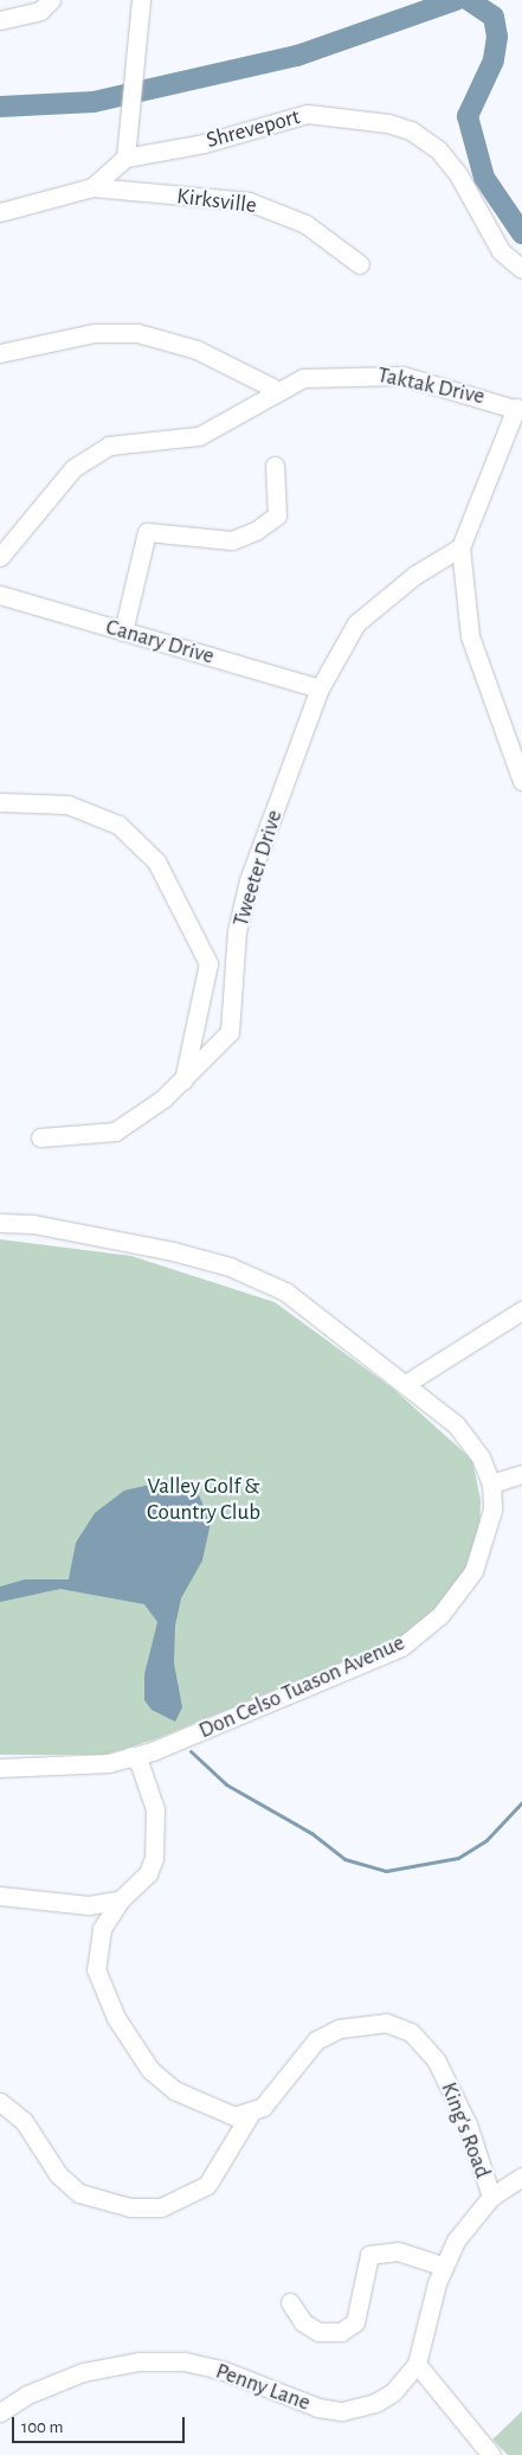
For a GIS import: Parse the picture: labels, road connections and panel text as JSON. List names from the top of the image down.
{
  "streets": {
    "street": [
      "Shreveport",
      "Kirksville",
      "Taktak Drive",
      "Canary Drive",
      "Tweeter Drive",
      "Don Celso Tuason Avenue",
      "King's Road",
      "Penny Lane"
    ]
  },
  "crossings": [
    ["Canary Drive", "Tweeter Drive"],
    ["King's Road", "Penny Lane"]
  ],
  "parks": ["Valley Golf & Country Club"],
  "scale_bar": "100 m"
}
